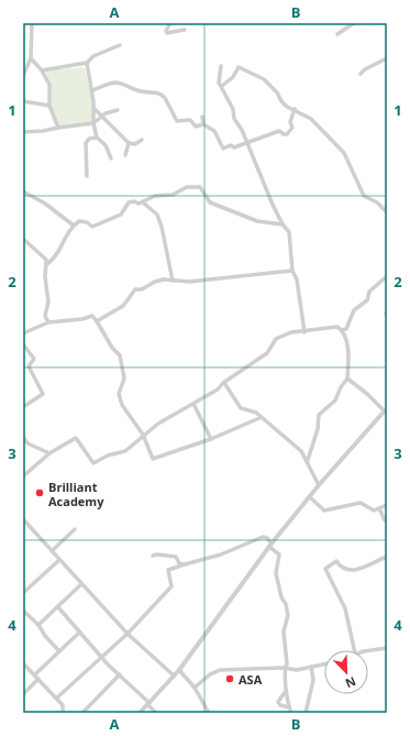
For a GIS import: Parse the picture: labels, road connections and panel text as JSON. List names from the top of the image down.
{
  "places": ["Brilliant Academy", "ASA"],
  "north": "bottom right",
  "grid": {
    "columns": ["A", "B"],
    "rows": [
      "1",
      "2",
      "3",
      "4"
    ]
  }
}
